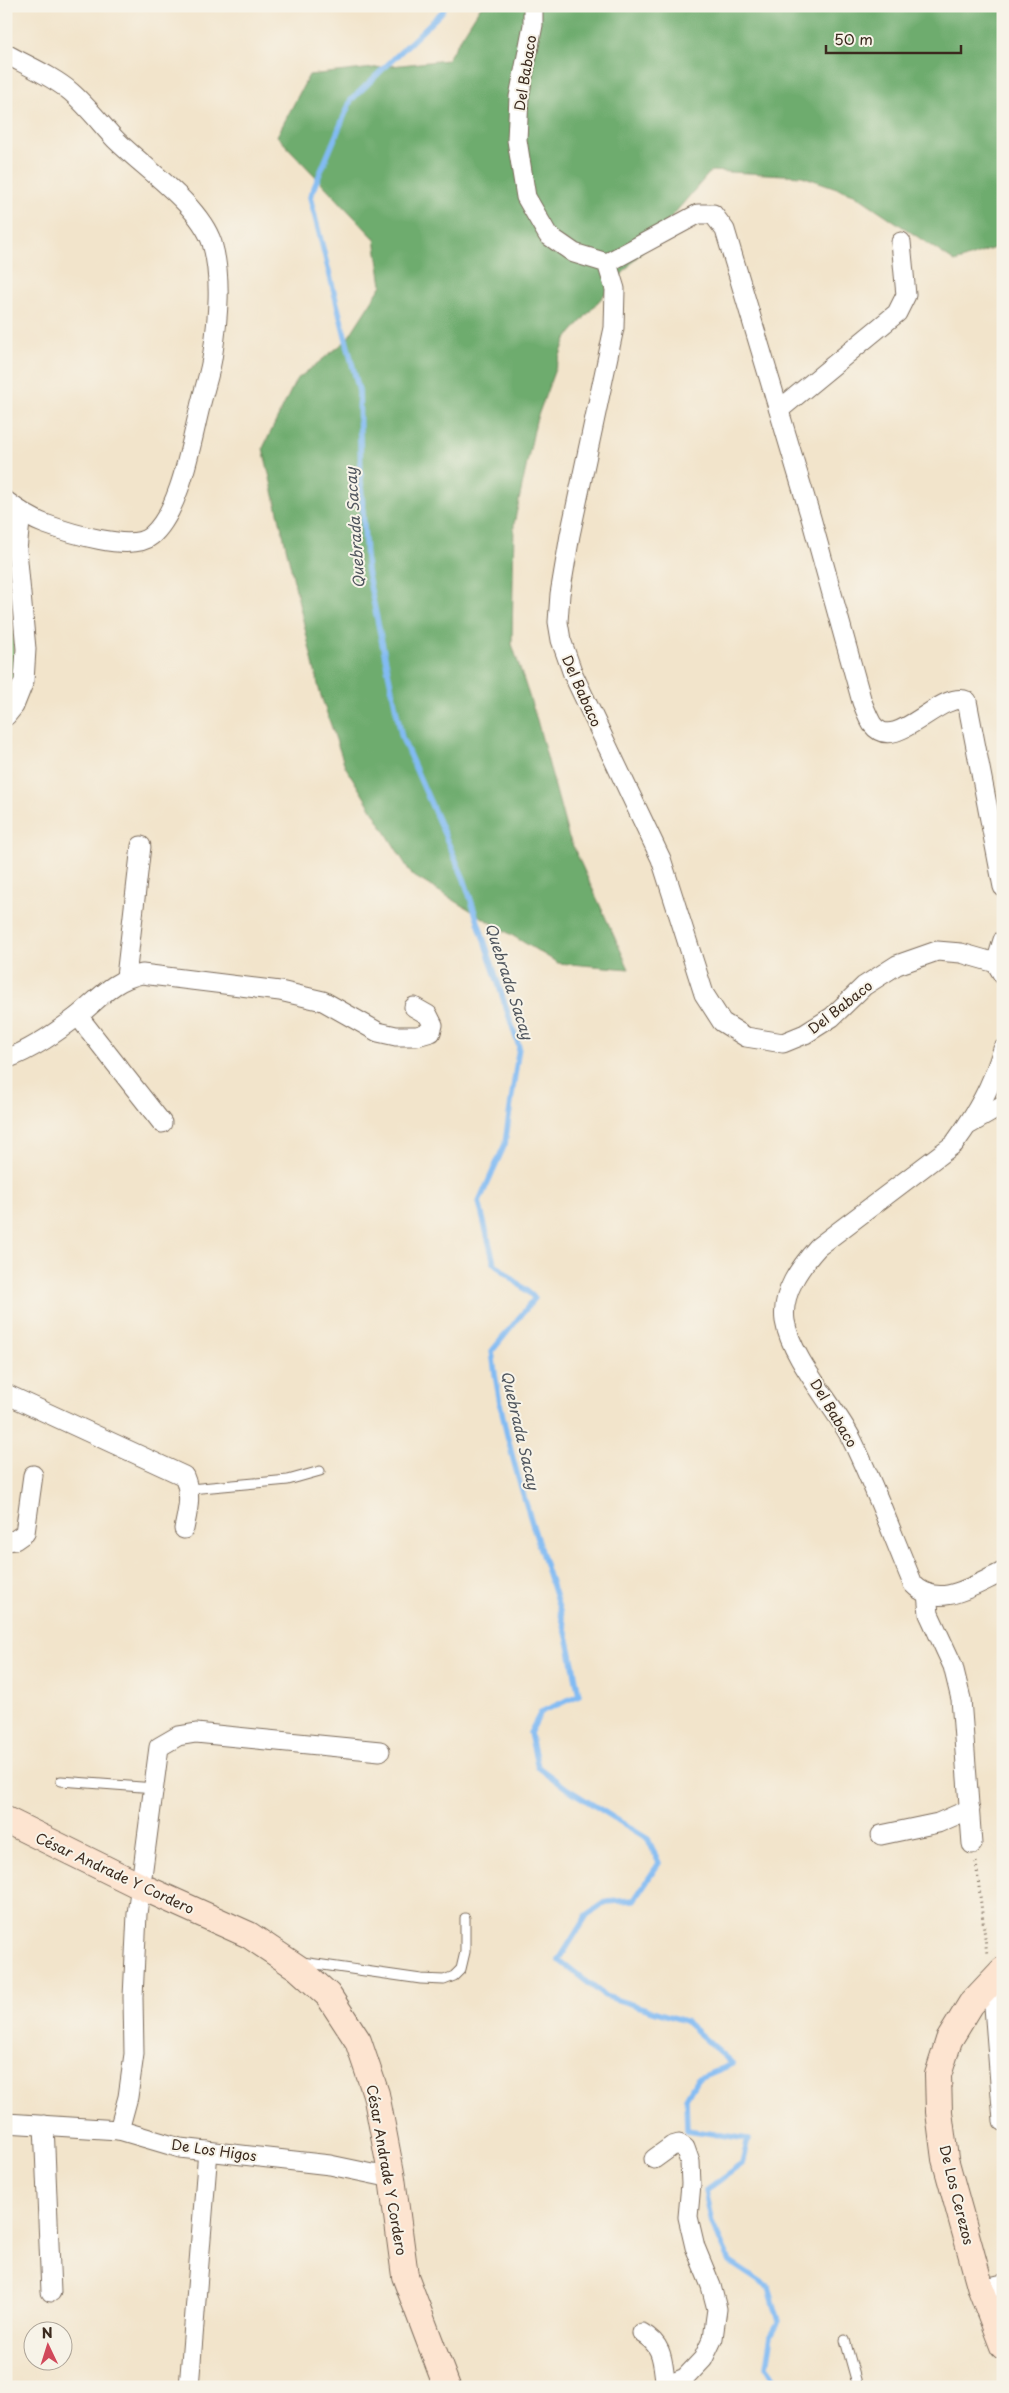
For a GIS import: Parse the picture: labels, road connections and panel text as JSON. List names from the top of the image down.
{
  "streets": {
    "street": [
      "Del Babaco",
      "César Andrade Y Cordero",
      "De Los Higos",
      "De Los Cerezos"
    ]
  },
  "crossings": [
    ["César Andrade Y Cordero", "De Los Higos"]
  ],
  "water": ["Quebrada Sacay"],
  "scale_bar": "50 m",
  "north": "top"
}
